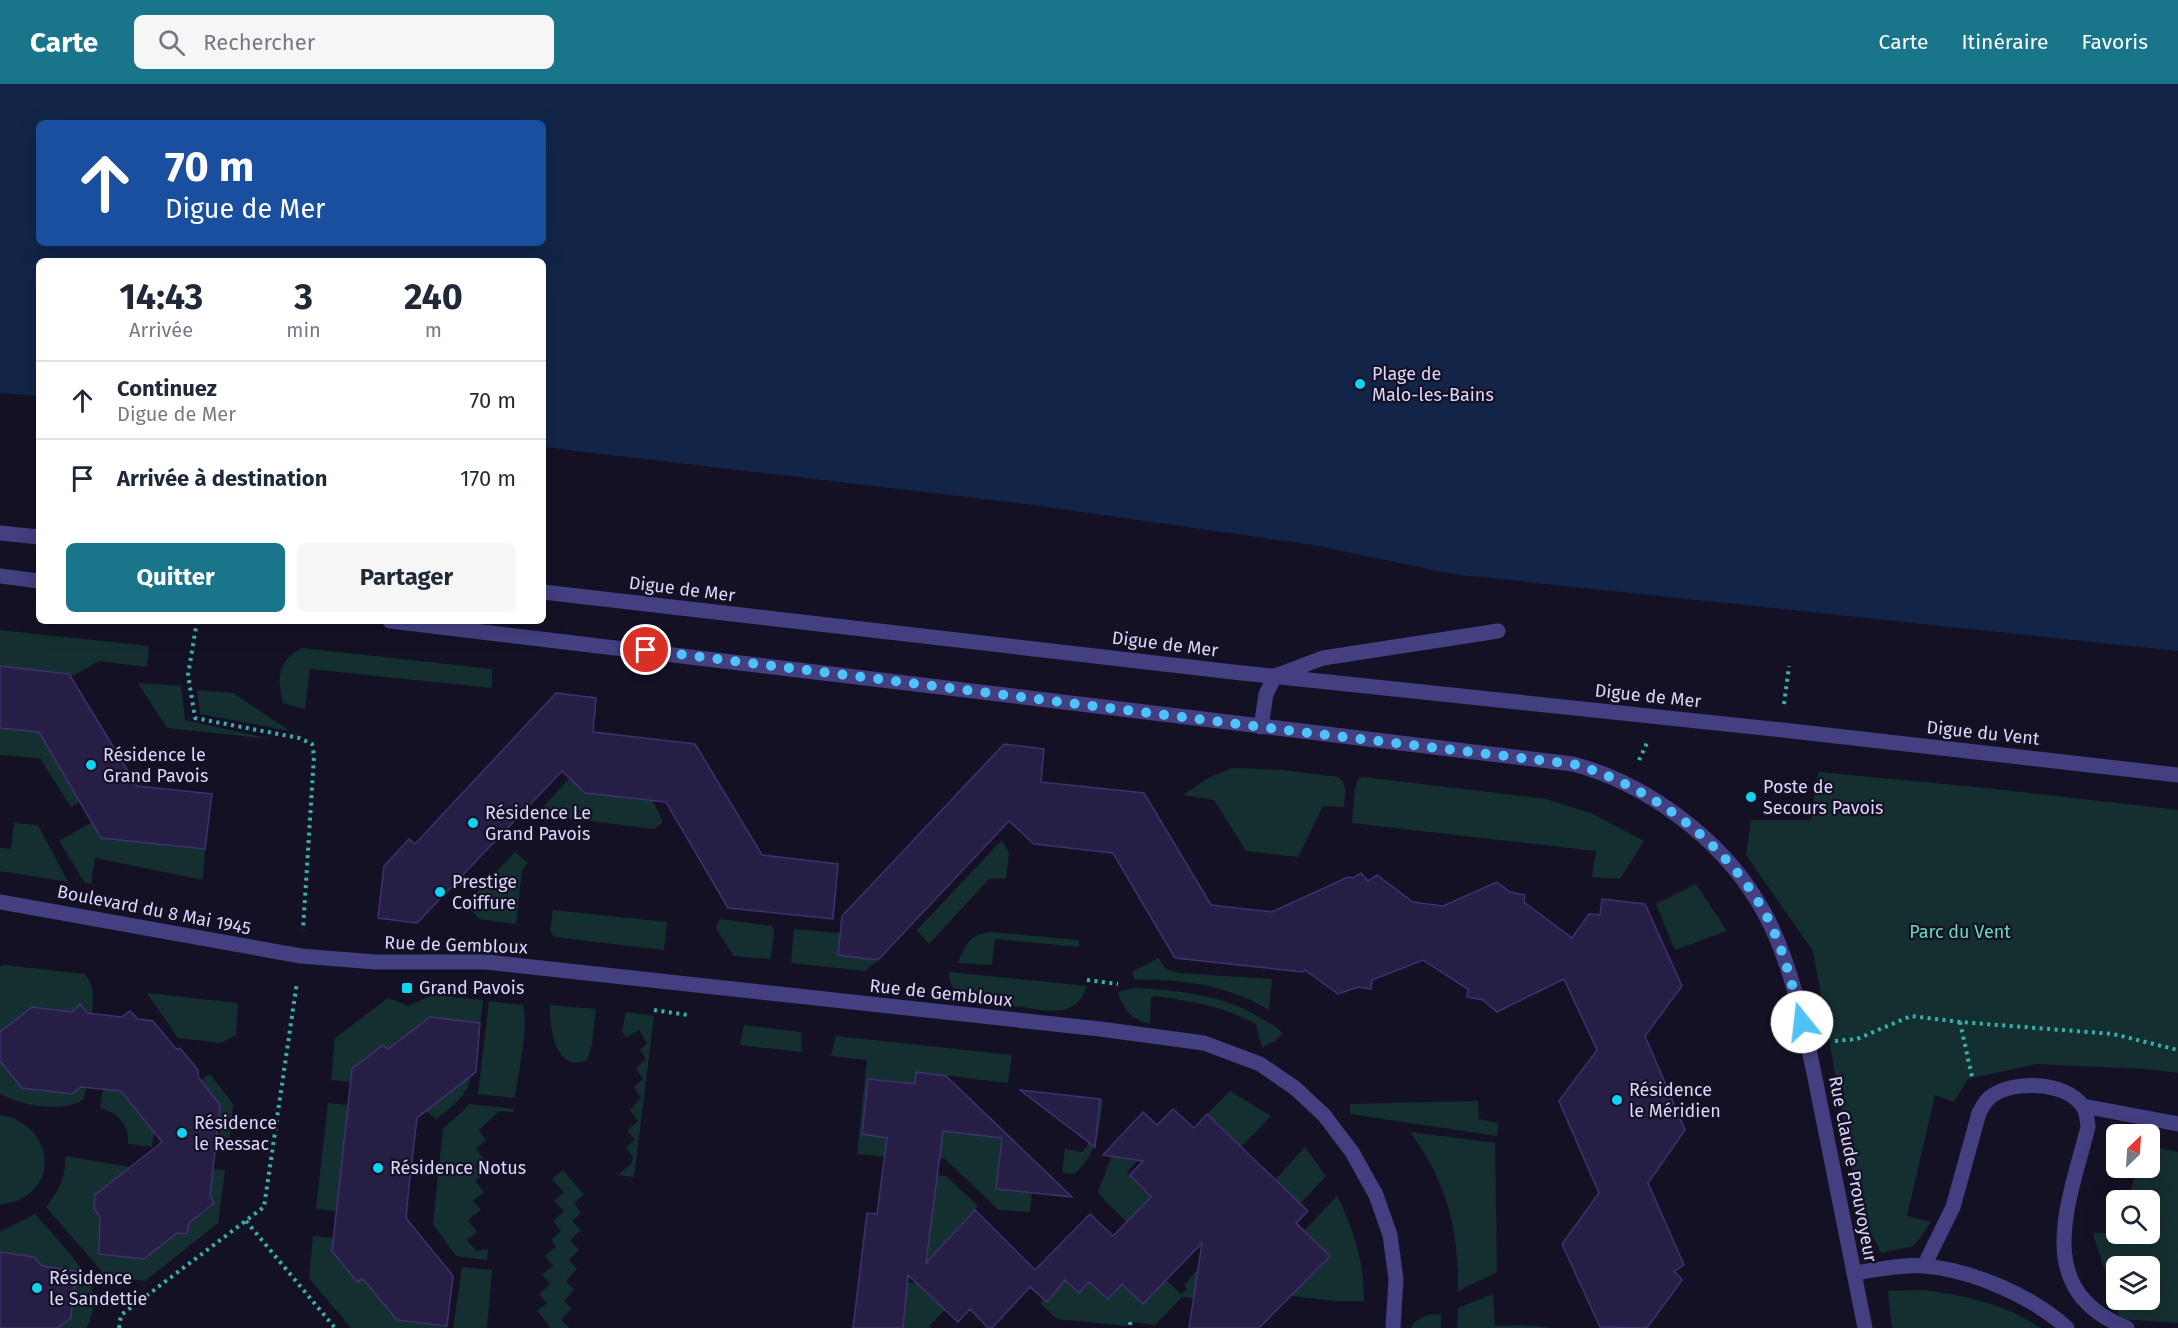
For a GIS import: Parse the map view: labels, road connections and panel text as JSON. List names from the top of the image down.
{
  "streets": {
    "street": [
      "Digue de Mer",
      "Digue du Vent",
      "Boulevard du 8 Mai 1945",
      "Rue de Gembloux",
      "Rue Claude Prouvoyeur"
    ]
  },
  "crossings": [
    ["Digue de Mer", "Digue du Vent"],
    ["Boulevard du 8 Mai 1945", "Rue de Gembloux"]
  ],
  "parks": ["Parc du Vent"],
  "places": {
    "other": [
      "Plage de Malo-les-Bains",
      "Résidence le Grand Pavois",
      "Poste de Secours Pavois",
      "Résidence Le Grand Pavois",
      "Prestige Coiffure",
      "Résidence le Méridien",
      "Résidence le Ressac",
      "Résidence Notus",
      "Résidence le Sandettie"
    ],
    "transit": ["Grand Pavois"]
  },
  "north": "top right",
  "page": {
    "header": "Carte",
    "search": "Rechercher",
    "nav": ["Carte", "Itinéraire", "Favoris"],
    "turn": ["70 m", "Digue de Mer"],
    "eta": [
      "14:43",
      "Arrivée",
      "3",
      "min",
      "240",
      "m"
    ],
    "list": [
      {
        "name": "Continuez",
        "note": "Digue de Mer",
        "value": "70 m"
      },
      {
        "name": "Arrivée à destination",
        "value": "170 m"
      }
    ],
    "buttons": ["Quitter", "Partager"]
  }
}
